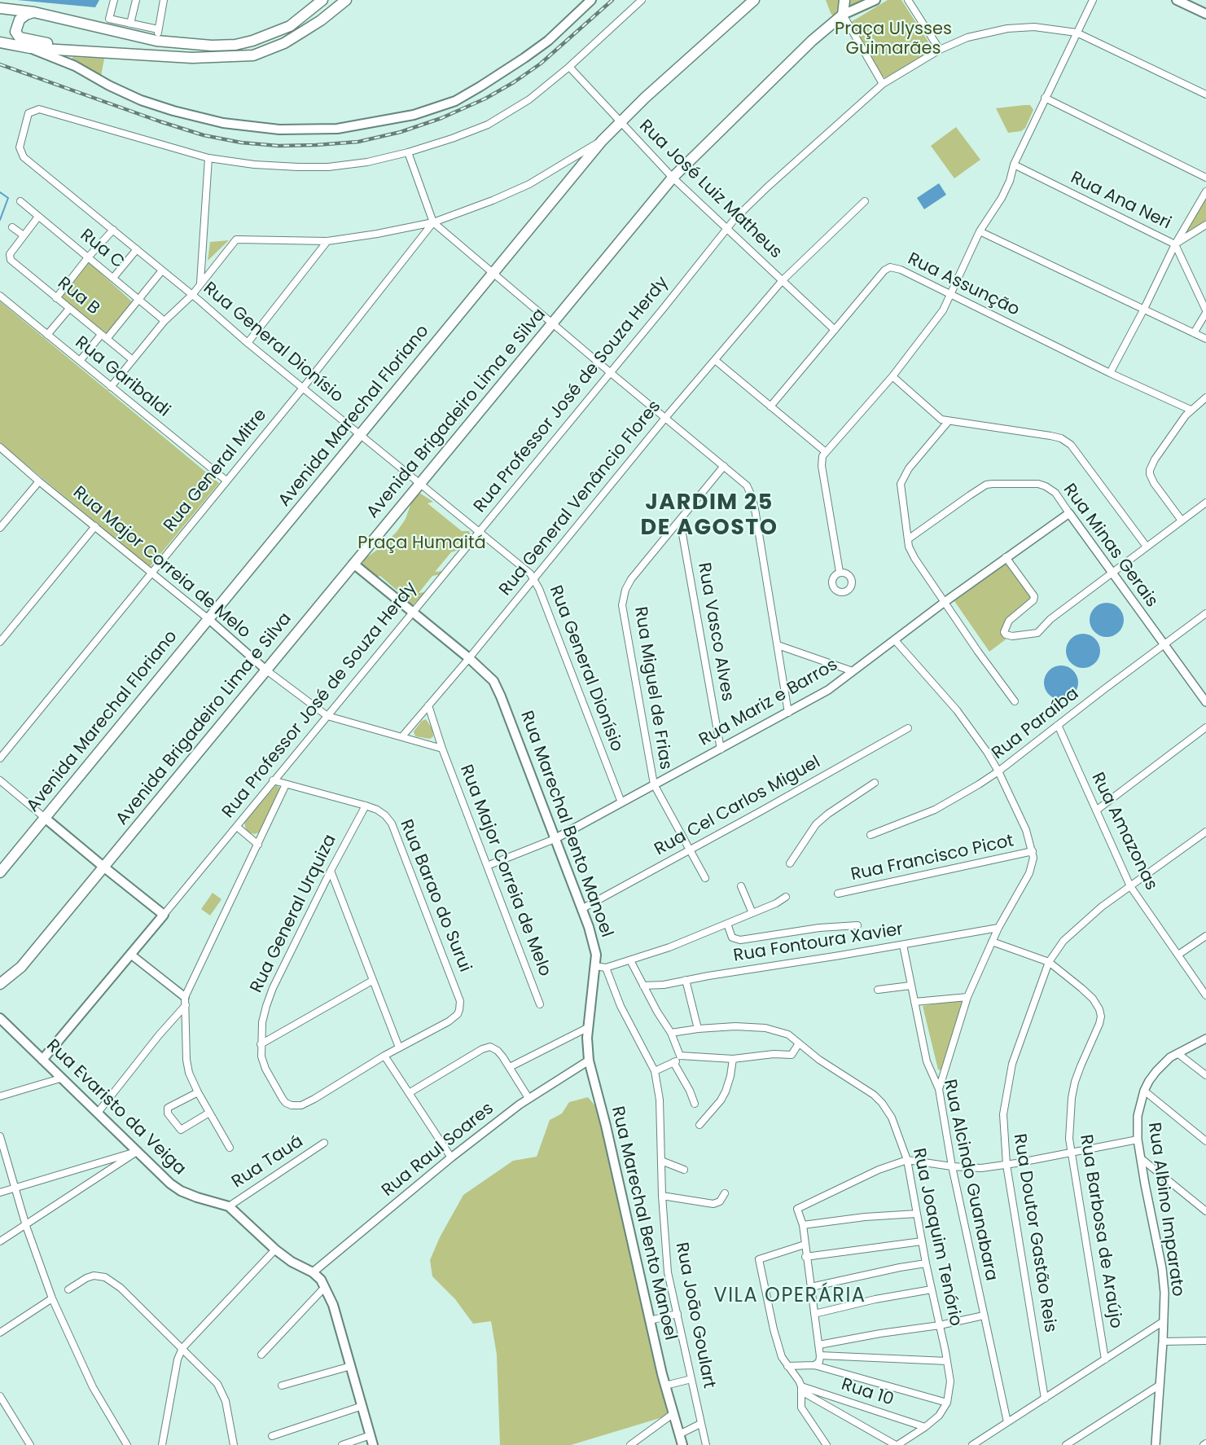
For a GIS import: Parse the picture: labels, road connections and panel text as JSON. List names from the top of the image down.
{
  "streets": {
    "main road": [
      "Rua Professor José de Souza Herdy",
      "Avenida Brigadeiro Lima e Silva",
      "Avenida Marechal Floriano",
      "Rua Marechal Bento Manoel",
      "Rua Evaristo da Veiga"
    ],
    "street": [
      "Rua José Luiz Matheus",
      "Rua Ana Neri",
      "Rua C",
      "Rua Assunção",
      "Rua B",
      "Rua General Dionísio",
      "Rua Garibaldi",
      "Rua General Mitre",
      "Rua General Venâncio Flores",
      "Rua Minas Gerais",
      "Rua Major Correia de Melo",
      "Rua Vasco Alves",
      "Rua Miguel de Frias",
      "Rua Mariz e Barros",
      "Rua Paraíba",
      "Rua Cel Carlos Miguel",
      "Rua Amazonas",
      "Rua Francisco Picot",
      "Rua Barao do Surui",
      "Rua General Urquiza",
      "Rua Fontoura Xavier",
      "Rua Raul Soares",
      "Rua Tauá",
      "Rua Alcindo Guanabara",
      "Rua Albino Imparato",
      "Rua Barbosa de Araújo",
      "Rua Doutor Gastão Reis",
      "Rua Joaquim Tenório",
      "Rua Joāo Goulart",
      "Rua 10"
    ]
  },
  "crossings": [
    ["Rua José Luiz Matheus", "Rua Assunção"],
    ["Rua José Luiz Matheus", "Rua Professor José de Souza Herdy"],
    ["Rua José Luiz Matheus", "Avenida Brigadeiro Lima e Silva"],
    ["Rua José Luiz Matheus", "Avenida Marechal Floriano"],
    ["Rua José Luiz Matheus", "Rua General Venâncio Flores"],
    ["Rua General Dionísio", "Rua Professor José de Souza Herdy"],
    ["Rua General Dionísio", "Avenida Brigadeiro Lima e Silva"],
    ["Rua General Dionísio", "Avenida Marechal Floriano"],
    ["Rua General Dionísio", "Rua General Mitre"],
    ["Rua General Dionísio", "Rua General Venâncio Flores"],
    ["Rua General Dionísio", "Rua Mariz e Barros"],
    ["Rua Garibaldi", "Rua General Mitre"],
    ["Rua Professor José de Souza Herdy", "Rua Major Correia de Melo"],
    ["Rua Professor José de Souza Herdy", "Rua Marechal Bento Manoel"],
    ["Rua Professor José de Souza Herdy", "Rua Barao do Surui"],
    ["Rua Professor José de Souza Herdy", "Rua Evaristo da Veiga"],
    ["Avenida Brigadeiro Lima e Silva", "Rua Major Correia de Melo"],
    ["Avenida Brigadeiro Lima e Silva", "Rua Marechal Bento Manoel"],
    ["Avenida Marechal Floriano", "Rua Major Correia de Melo"],
    ["Rua General Mitre", "Rua Major Correia de Melo"],
    ["Rua General Venâncio Flores", "Rua Major Correia de Melo"],
    ["Rua General Venâncio Flores", "Rua Marechal Bento Manoel"],
    ["Rua Minas Gerais", "Rua Mariz e Barros"],
    ["Rua Minas Gerais", "Rua Paraíba"],
    ["Rua Major Correia de Melo", "Rua Mariz e Barros"],
    ["Rua Vasco Alves", "Rua Miguel de Frias"],
    ["Rua Vasco Alves", "Rua Mariz e Barros"],
    ["Rua Miguel de Frias", "Rua Mariz e Barros"],
    ["Rua Miguel de Frias", "Rua Cel Carlos Miguel"],
    ["Rua Mariz e Barros", "Rua Marechal Bento Manoel"],
    ["Rua Paraíba", "Rua Amazonas"],
    ["Rua Cel Carlos Miguel", "Rua Marechal Bento Manoel"],
    ["Rua Marechal Bento Manoel", "Rua Raul Soares"],
    ["Rua Amazonas", "Rua Doutor Gastão Reis"],
    ["Rua Barao do Surui", "Rua General Urquiza"],
    ["Rua Fontoura Xavier", "Rua Alcindo Guanabara"],
    ["Rua Evaristo da Veiga", "Rua Raul Soares"],
    ["Rua Evaristo da Veiga", "Rua Tauá"],
    ["Rua Barbosa de Araújo", "Rua Doutor Gastão Reis"]
  ],
  "districts": ["JARDIM 25 DE AGOSTO", "VILA OPERÁRIA"],
  "parks": ["Praça Ulysses Guimarães", "Praça Humaitá"]
}
